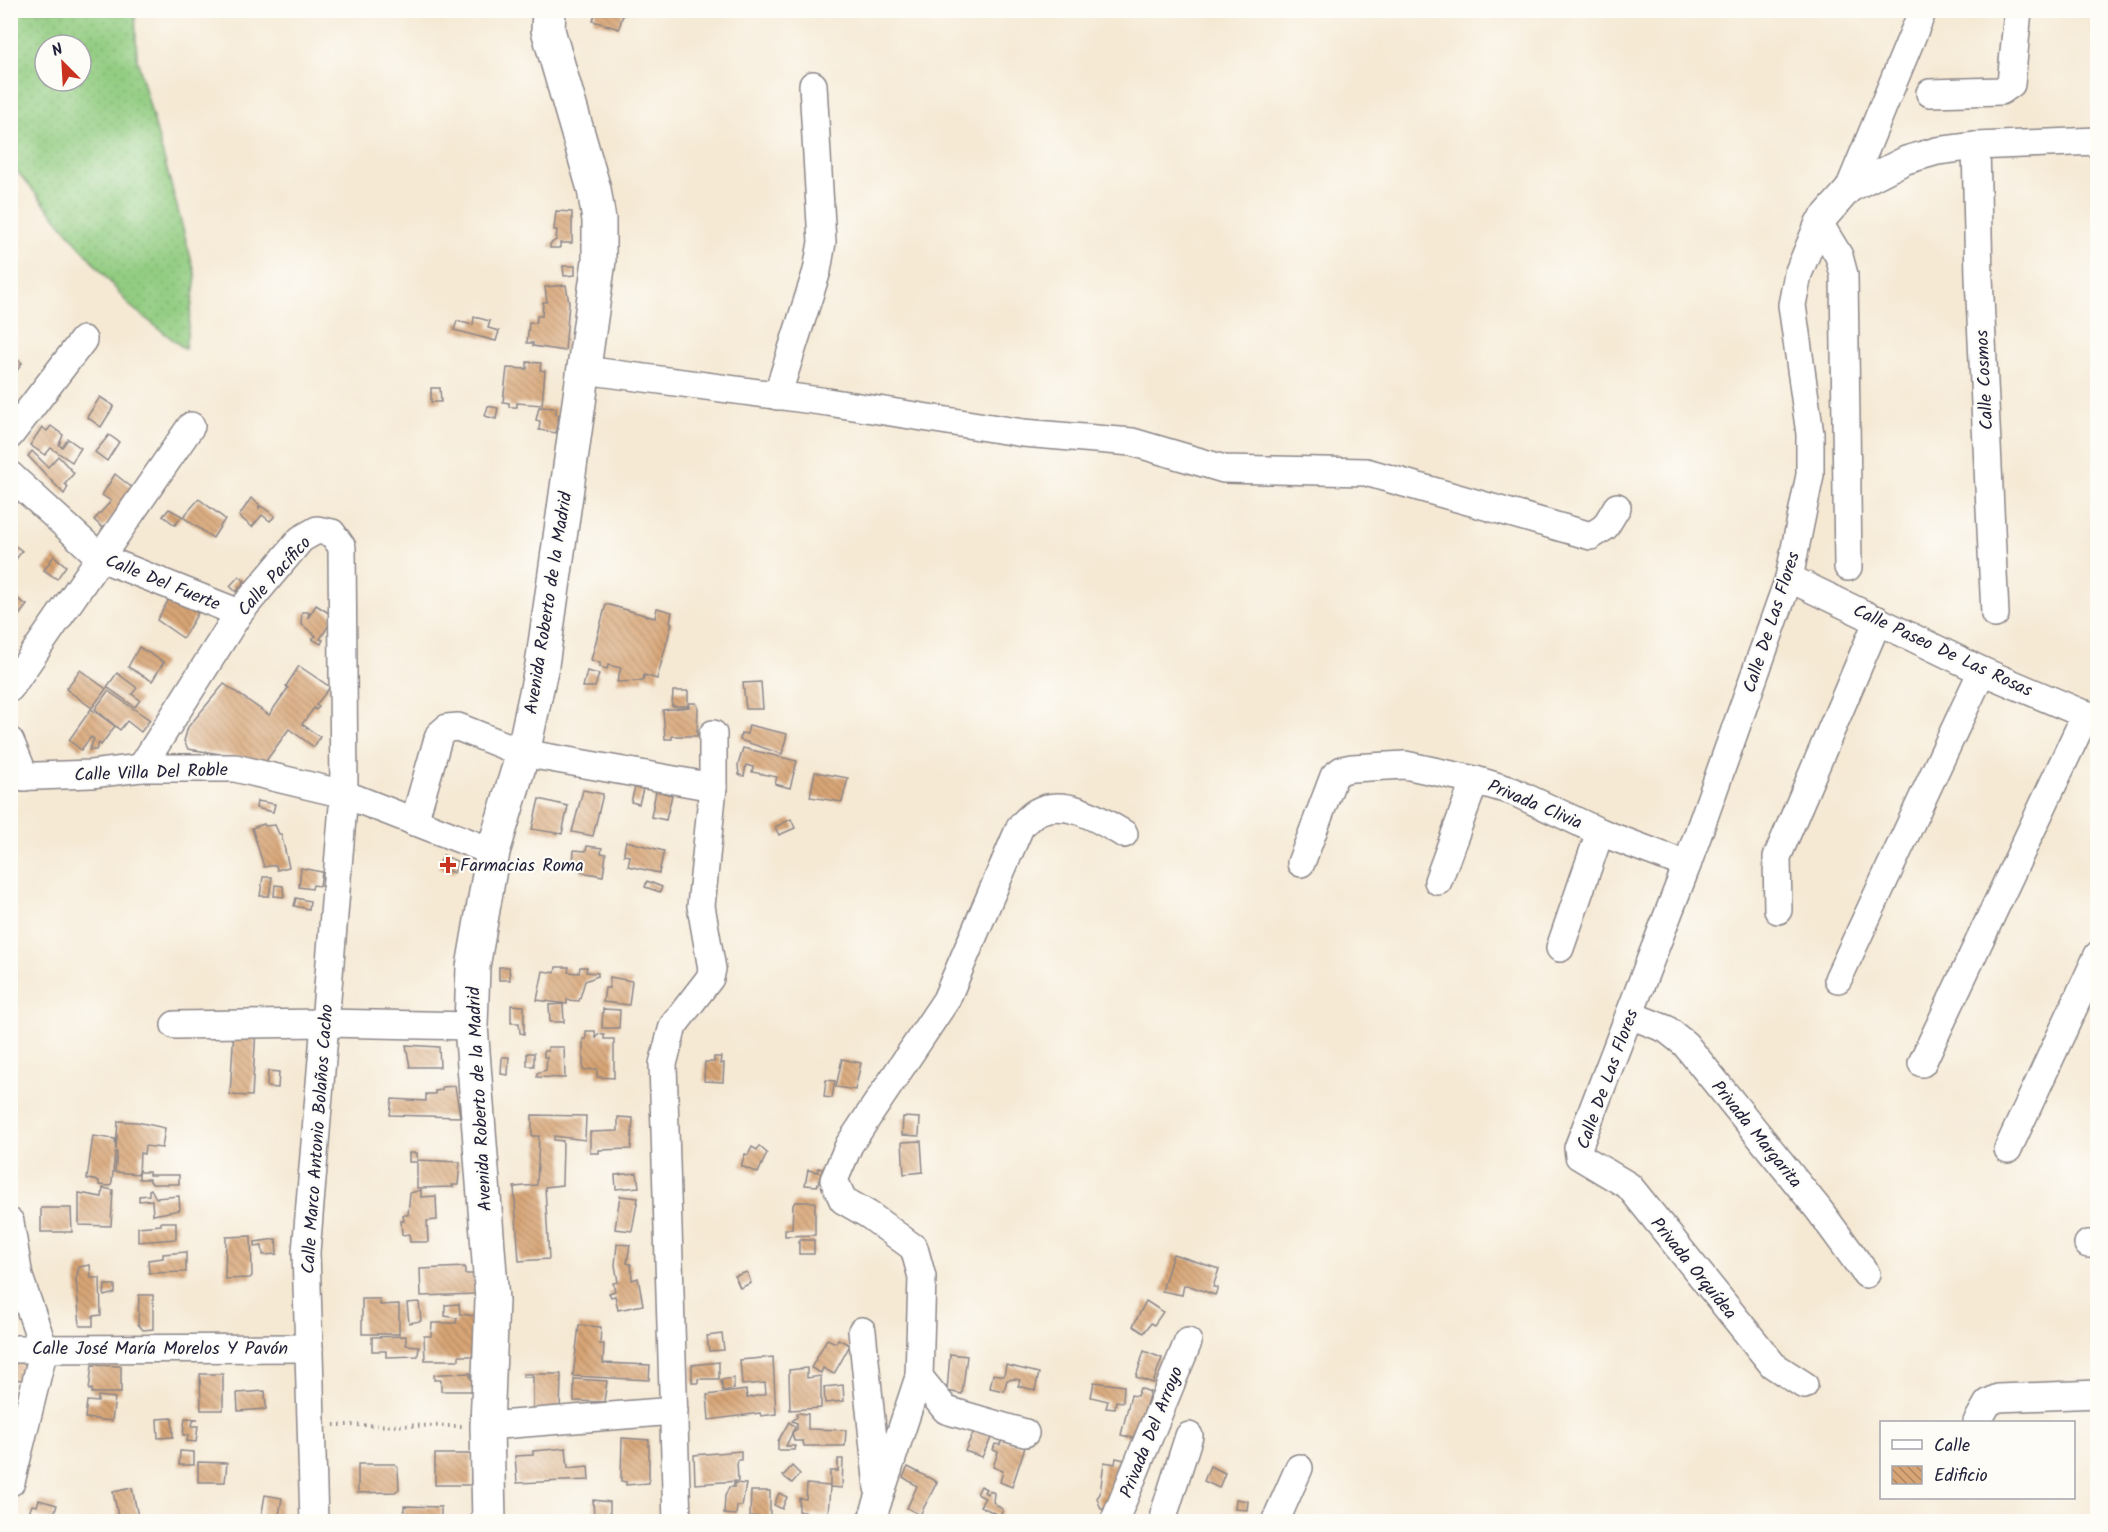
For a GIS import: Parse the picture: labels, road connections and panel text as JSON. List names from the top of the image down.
{
  "streets": {
    "main road": ["Avenida Roberto de la Madrid"],
    "street": [
      "Calle Cosmos",
      "Calle Pacífico",
      "Calle Del Fuerte",
      "Calle De Las Flores",
      "Calle Paseo De Las Rosas",
      "Calle Villa Del Roble",
      "Privada Clivia",
      "Privada Margarita",
      "Calle Marco Antonio Bolaños Cacho",
      "Privada Orquídea",
      "Calle José María Morelos Y Pavón",
      "Privada Del Arroyo"
    ]
  },
  "crossings": [
    ["Calle Cosmos", "Calle De Las Flores"],
    ["Calle Pacífico", "Calle Del Fuerte"],
    ["Calle Pacífico", "Calle Villa Del Roble"],
    ["Calle Pacífico", "Calle Marco Antonio Bolaños Cacho"],
    ["Avenida Roberto de la Madrid", "Calle Villa Del Roble"],
    ["Calle De Las Flores", "Calle Paseo De Las Rosas"],
    ["Calle De Las Flores", "Privada Clivia"],
    ["Calle De Las Flores", "Privada Margarita"],
    ["Calle De Las Flores", "Privada Orquídea"],
    ["Calle Villa Del Roble", "Calle Marco Antonio Bolaños Cacho"],
    ["Calle Marco Antonio Bolaños Cacho", "Calle José María Morelos Y Pavón"]
  ],
  "places": {
    "health": ["Farmacias Roma"]
  },
  "legend": ["Calle", "Edificio"],
  "north": "top left"
}
